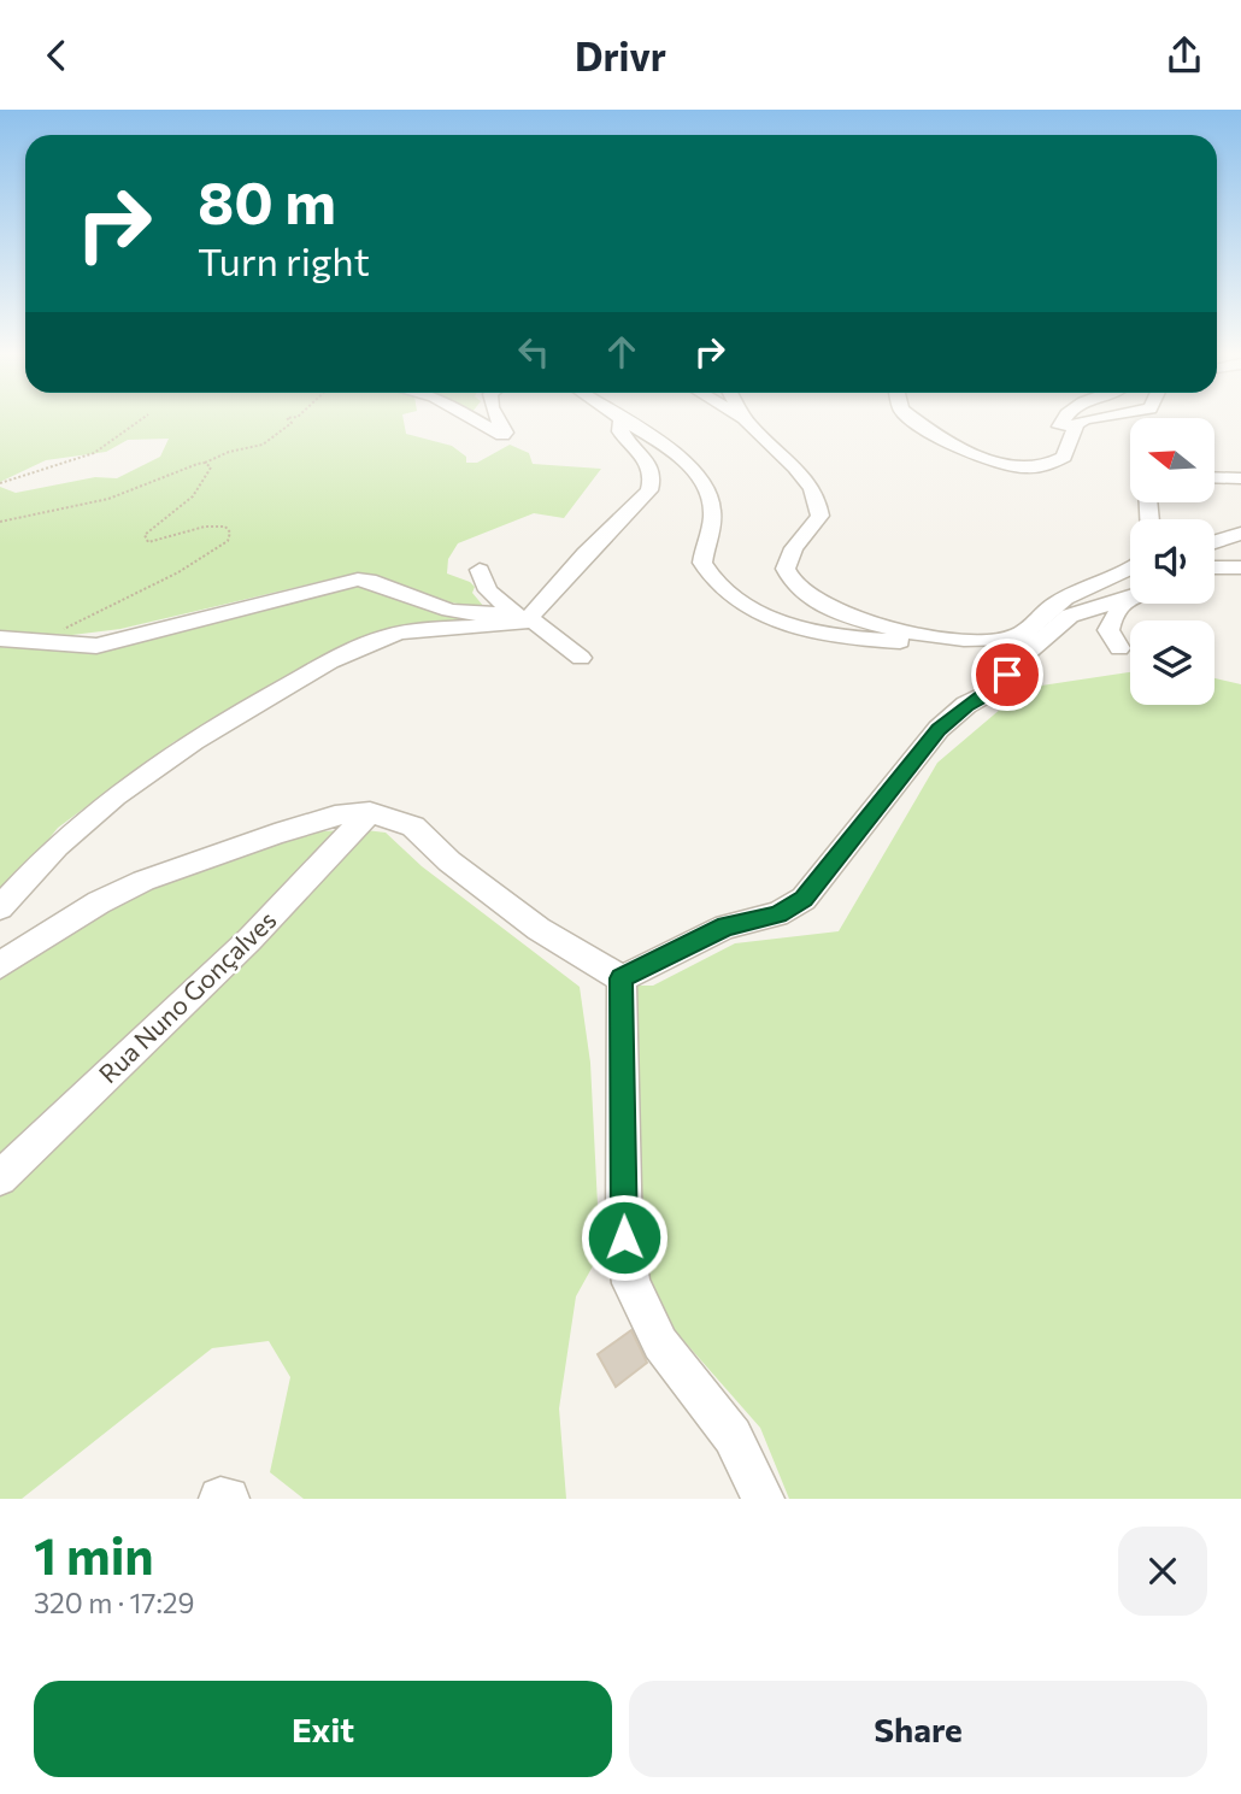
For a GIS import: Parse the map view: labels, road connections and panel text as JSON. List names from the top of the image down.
{
  "streets": {
    "street": ["Rua Nuno Gonçalves"]
  },
  "north": "left",
  "page": {
    "header": "Drivr",
    "turn": ["80 m", "Turn right"],
    "heading": ["1 min", "320 m · 17:29"],
    "buttons": ["Exit", "Share"]
  }
}
